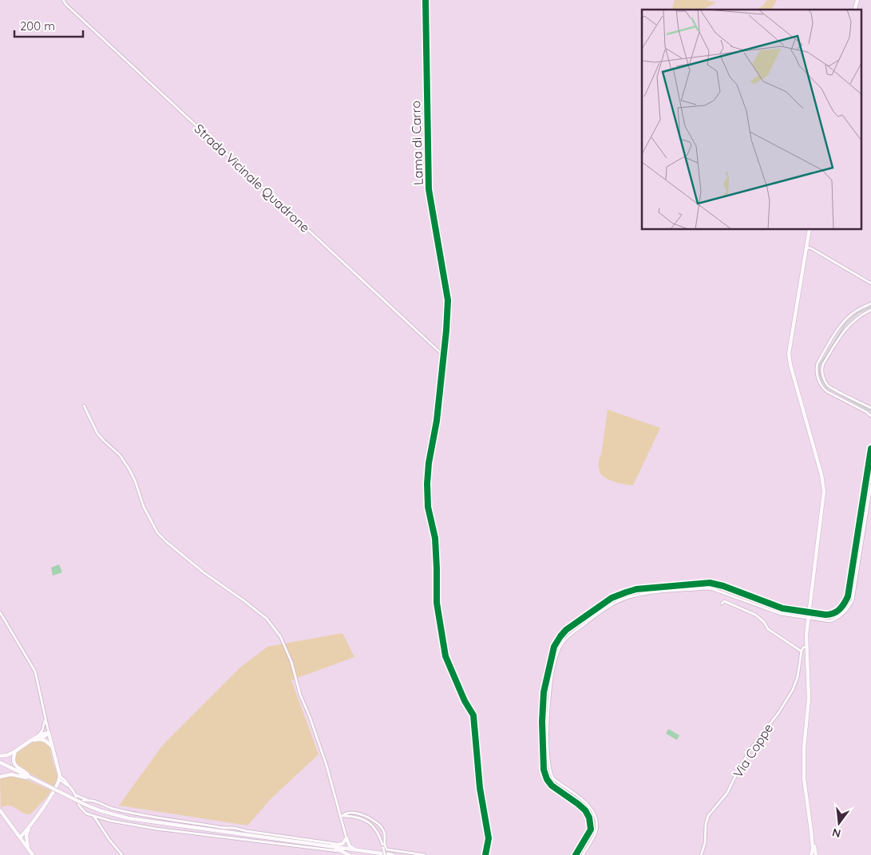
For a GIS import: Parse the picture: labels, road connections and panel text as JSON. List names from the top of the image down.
{
  "streets": {
    "street": ["Lama di Carro", "Strada Vicinale Quadrone", "Via Coppe"]
  },
  "crossings": [
    ["Lama di Carro", "Strada Vicinale Quadrone"]
  ],
  "scale_bar": "200 m",
  "north": "bottom"
}
